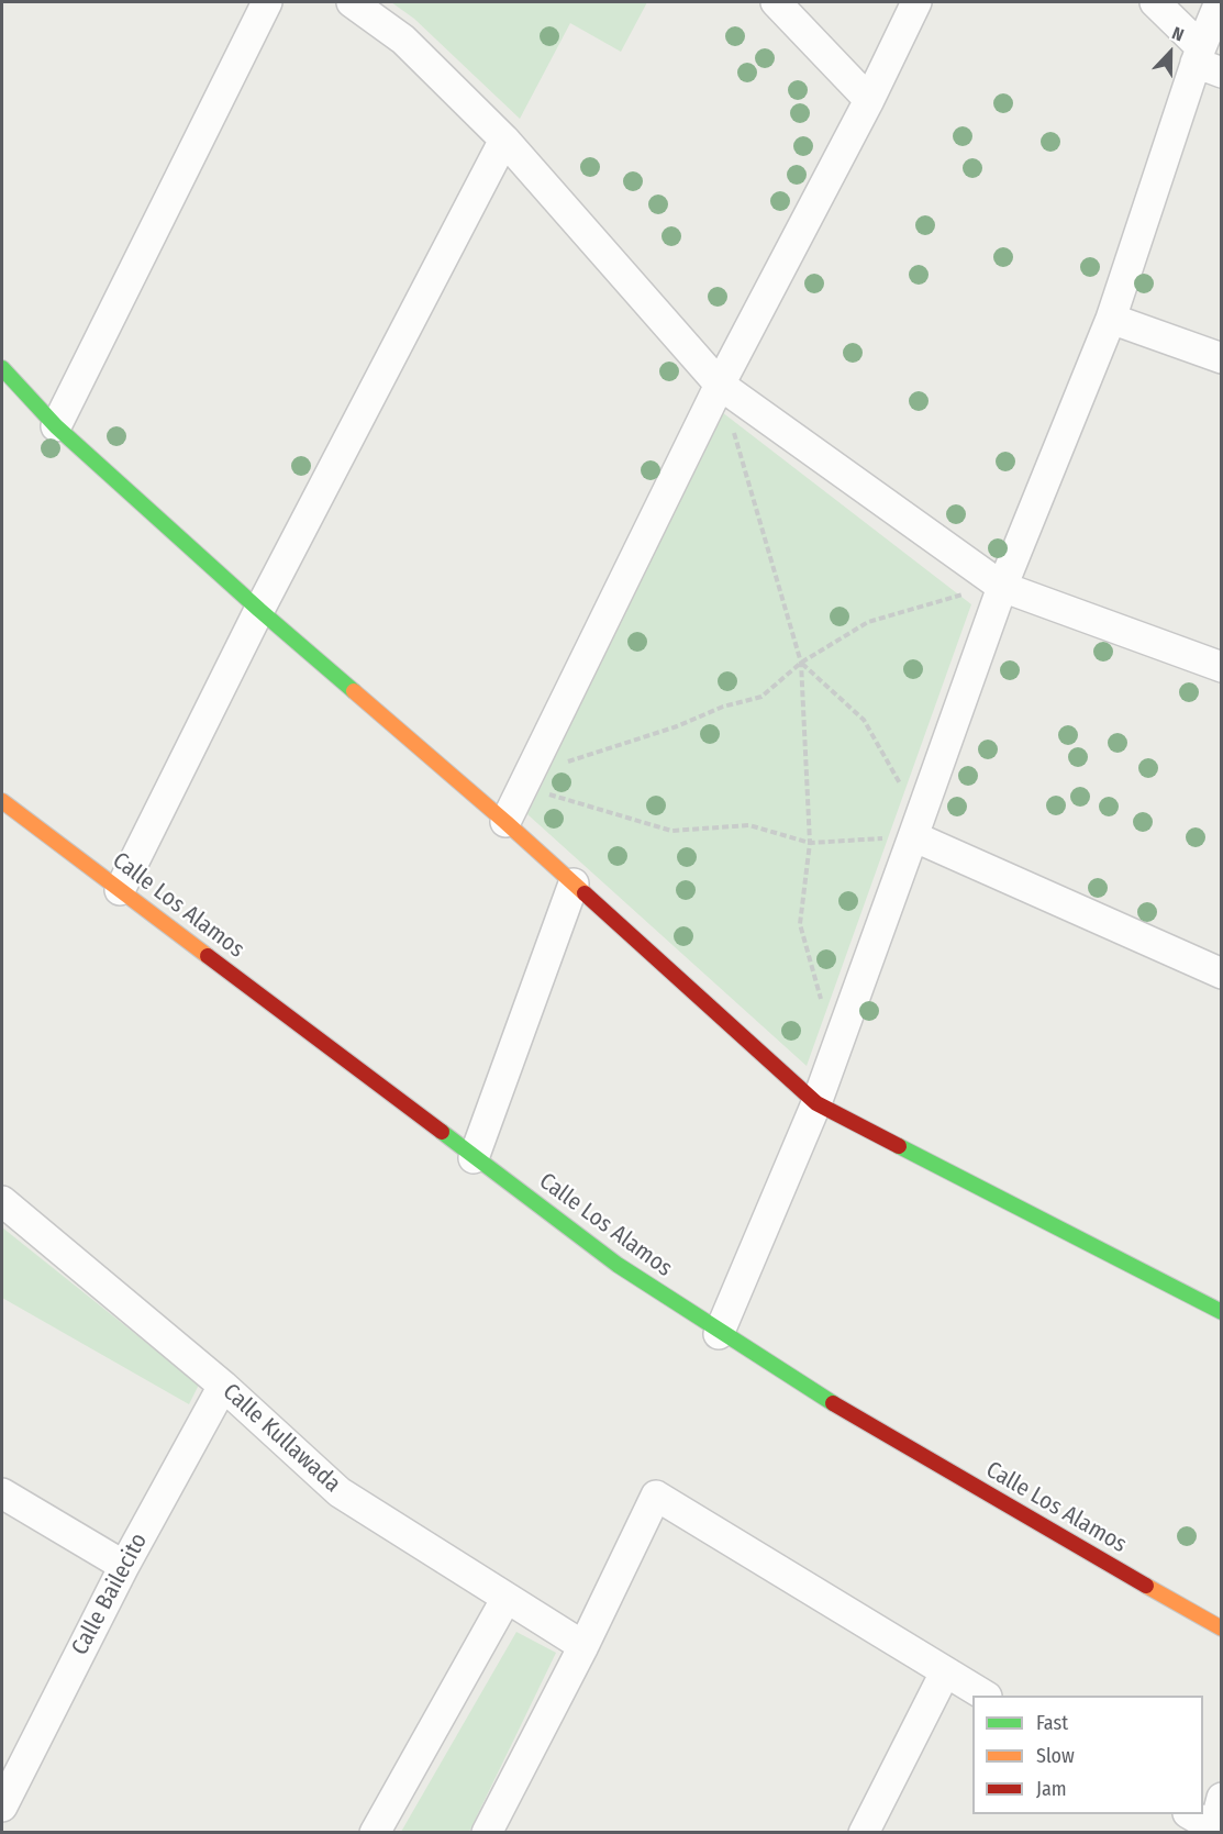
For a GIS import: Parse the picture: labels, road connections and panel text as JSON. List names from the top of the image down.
{
  "streets": {
    "street": ["Calle Los Alamos", "Calle Kullawada", "Calle Bailecito"]
  },
  "crossings": [
    ["Calle Kullawada", "Calle Bailecito"]
  ],
  "legend": ["Fast", "Slow", "Jam"],
  "north": "top"
}
